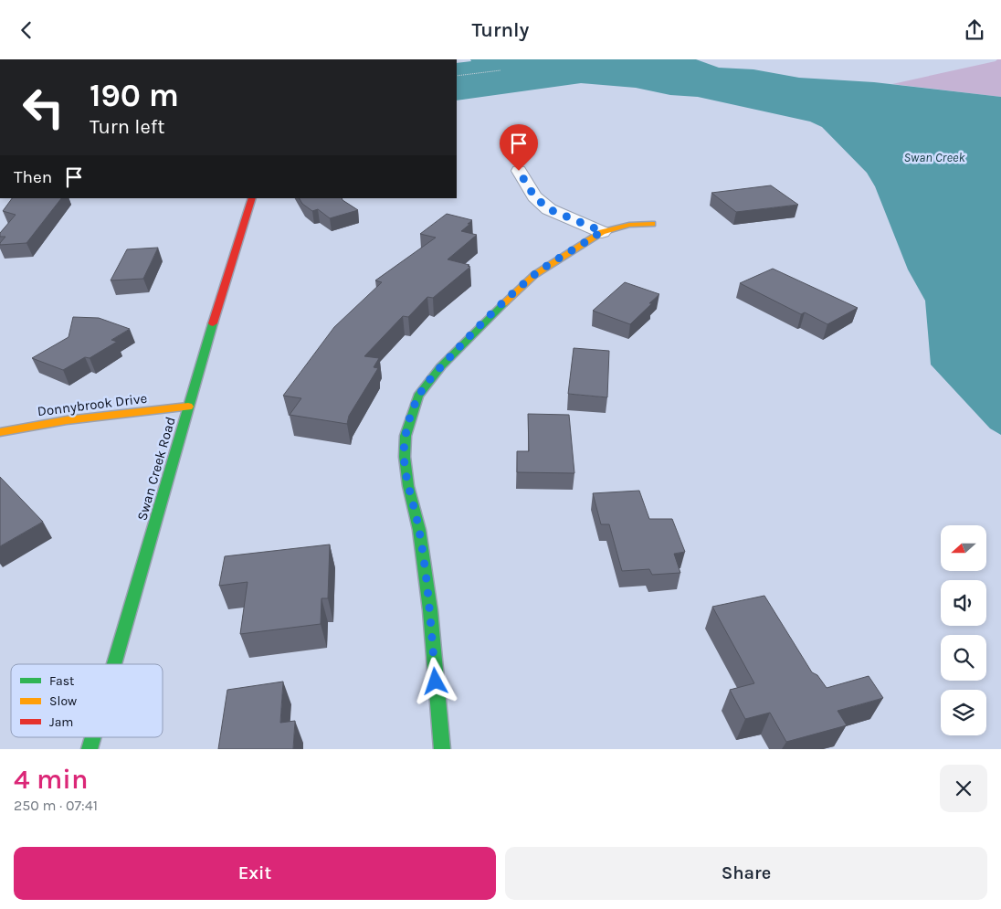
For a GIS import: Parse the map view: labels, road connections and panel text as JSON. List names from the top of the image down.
{
  "streets": {
    "street": ["Donnybrook Drive", "Swan Creek Road"]
  },
  "crossings": [
    ["Donnybrook Drive", "Swan Creek Road"]
  ],
  "water": ["Swan Creek"],
  "legend": ["Fast", "Slow", "Jam"],
  "north": "left",
  "page": {
    "header": "Turnly",
    "turn": ["190 m", "Turn left"],
    "then": "Then",
    "heading": ["4 min", "250 m · 07:41"],
    "buttons": ["Exit", "Share"]
  }
}
